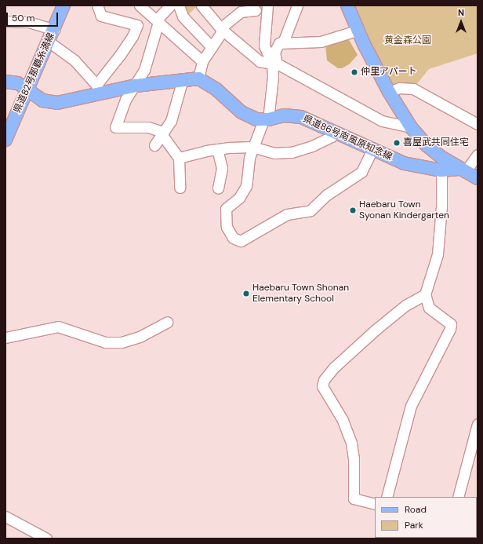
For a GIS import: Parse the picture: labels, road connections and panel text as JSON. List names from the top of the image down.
{
  "streets": {
    "main road": ["県道82号那覇糸満線", "県道86号南風原知念線"]
  },
  "parks": ["黄金森公園"],
  "places": [
    "仲里アパート",
    "喜屋武共同住宅",
    "Haebaru Town Syonan Kindergarten",
    "Haebaru Town Shonan Elementary School"
  ],
  "legend": ["Road", "Park"],
  "scale_bar": "50 m",
  "north": "top"
}
